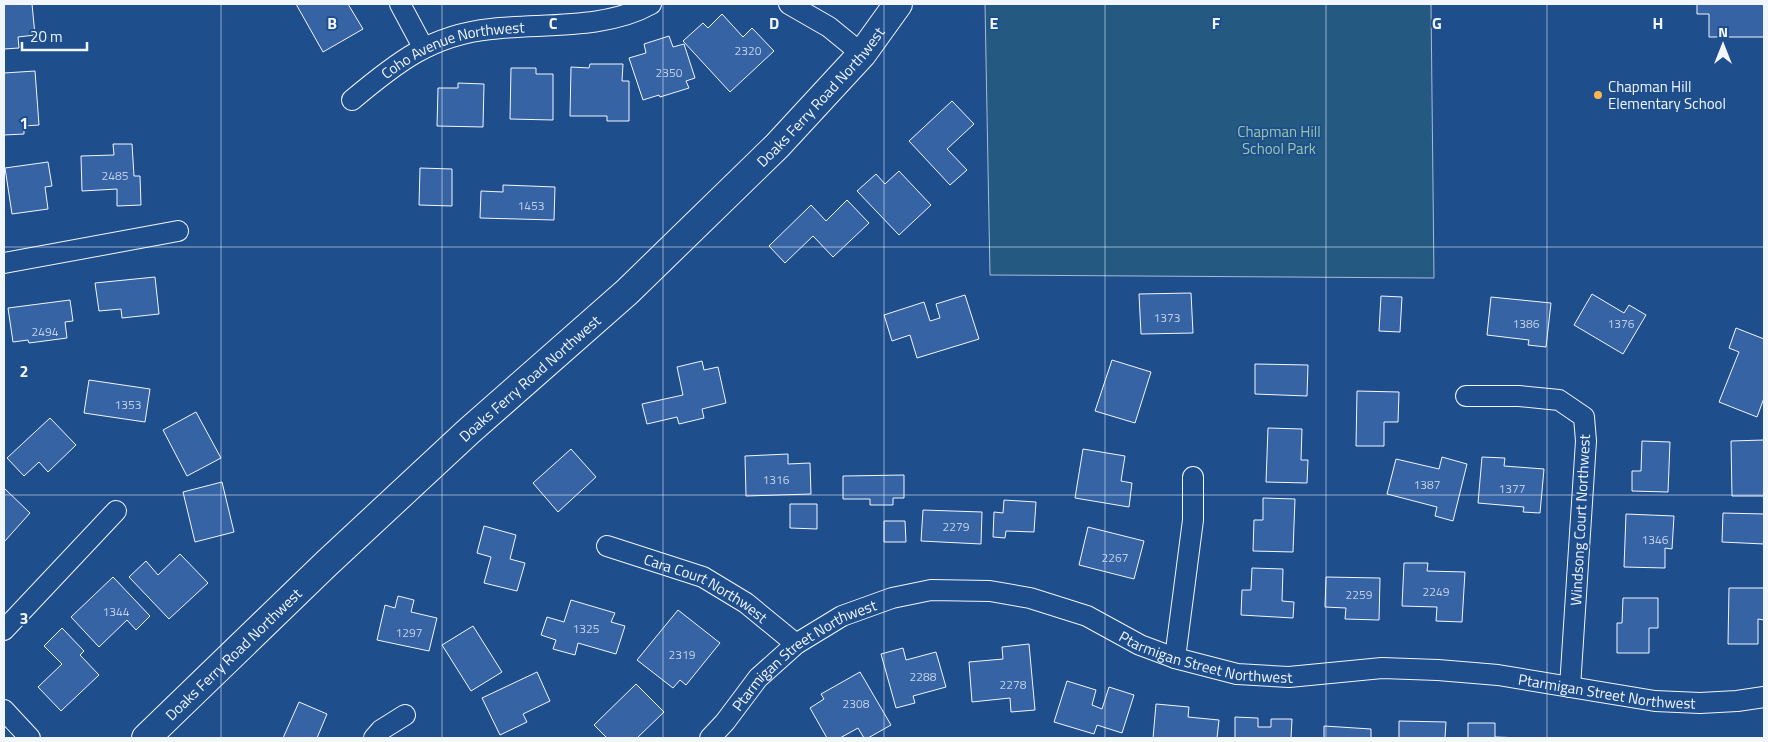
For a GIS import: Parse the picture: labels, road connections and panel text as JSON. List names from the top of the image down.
{
  "streets": {
    "main road": ["Doaks Ferry Road Northwest"],
    "street": [
      "Coho Avenue Northwest",
      "Windsong Court Northwest",
      "Cara Court Northwest",
      "Ptarmigan Street Northwest"
    ]
  },
  "crossings": [
    ["Windsong Court Northwest", "Ptarmigan Street Northwest"],
    ["Cara Court Northwest", "Ptarmigan Street Northwest"]
  ],
  "parks": ["Chapman Hill School Park"],
  "places": ["Chapman Hill Elementary School"],
  "house_numbers": [
    "2320",
    "2350",
    "2485",
    "1453",
    "1373",
    "1386",
    "1376",
    "2494",
    "1353",
    "1316",
    "1387",
    "1377",
    "2279",
    "1346",
    "2267",
    "2249",
    "2259",
    "1344",
    "1325",
    "1297",
    "2319",
    "2288",
    "2278",
    "2308"
  ],
  "scale_bar": "20 m",
  "north": "top",
  "grid": {
    "columns": [
      "B",
      "C",
      "D",
      "E",
      "F",
      "G",
      "H"
    ],
    "rows": ["1", "2", "3"]
  }
}
